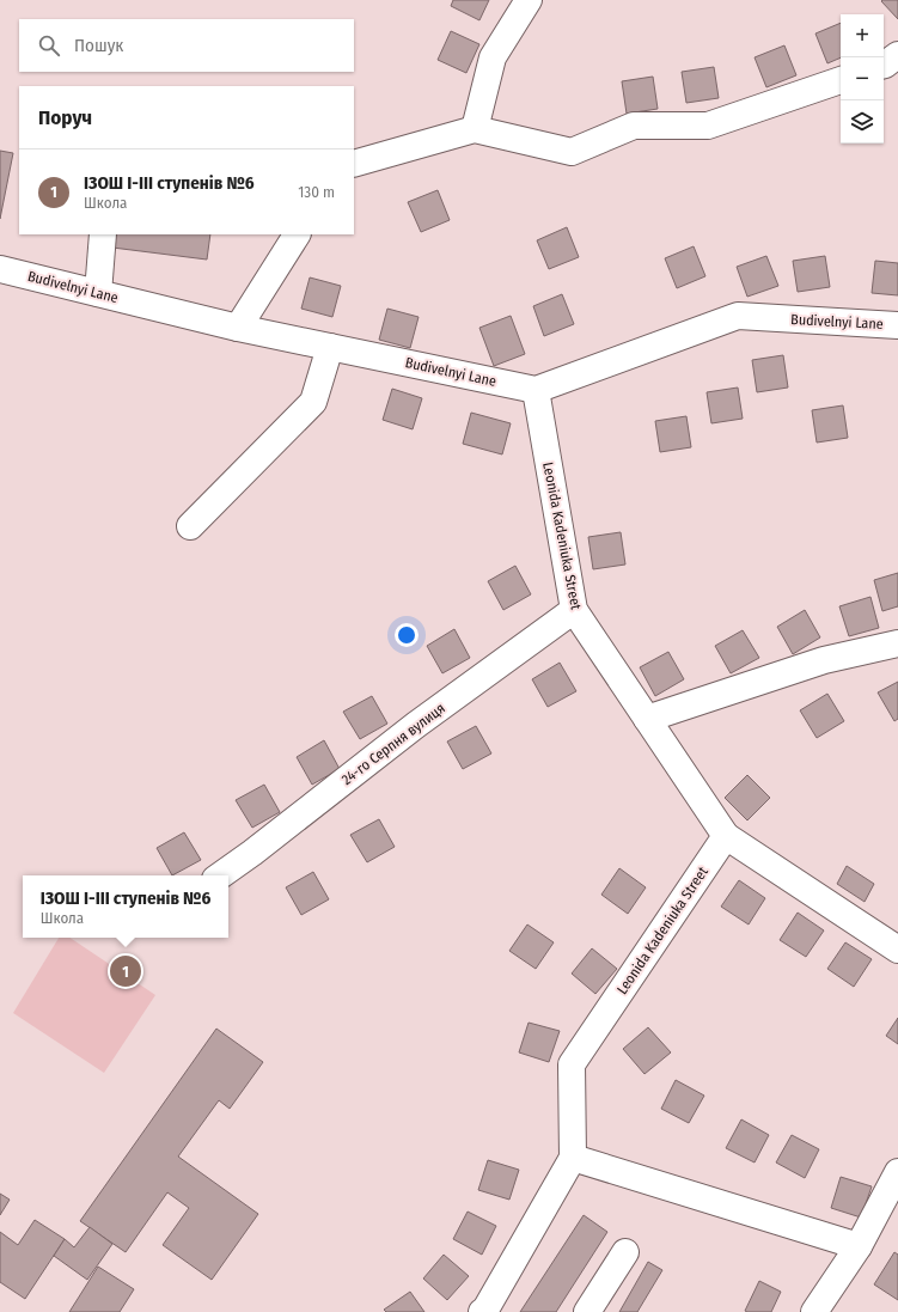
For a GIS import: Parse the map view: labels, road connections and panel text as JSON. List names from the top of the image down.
{
  "streets": {
    "street": ["Budivelnyi Lane", "Leonida Kadeniuka Street", "24-го Серпня вулиця"]
  },
  "crossings": [
    ["Budivelnyi Lane", "Leonida Kadeniuka Street"],
    ["Leonida Kadeniuka Street", "24-го Серпня вулиця"]
  ],
  "page": {
    "map_buttons": ["+", "−"],
    "search": "Пошук",
    "heading": "Поруч",
    "list": [
      {
        "mark": "1",
        "name": "ІЗОШ І-ІІІ ступенів №6",
        "note": "Школа",
        "value": "130 m"
      }
    ],
    "popup": ["ІЗОШ І-ІІІ ступенів №6", "Школа"],
    "pins": "1"
  }
}
